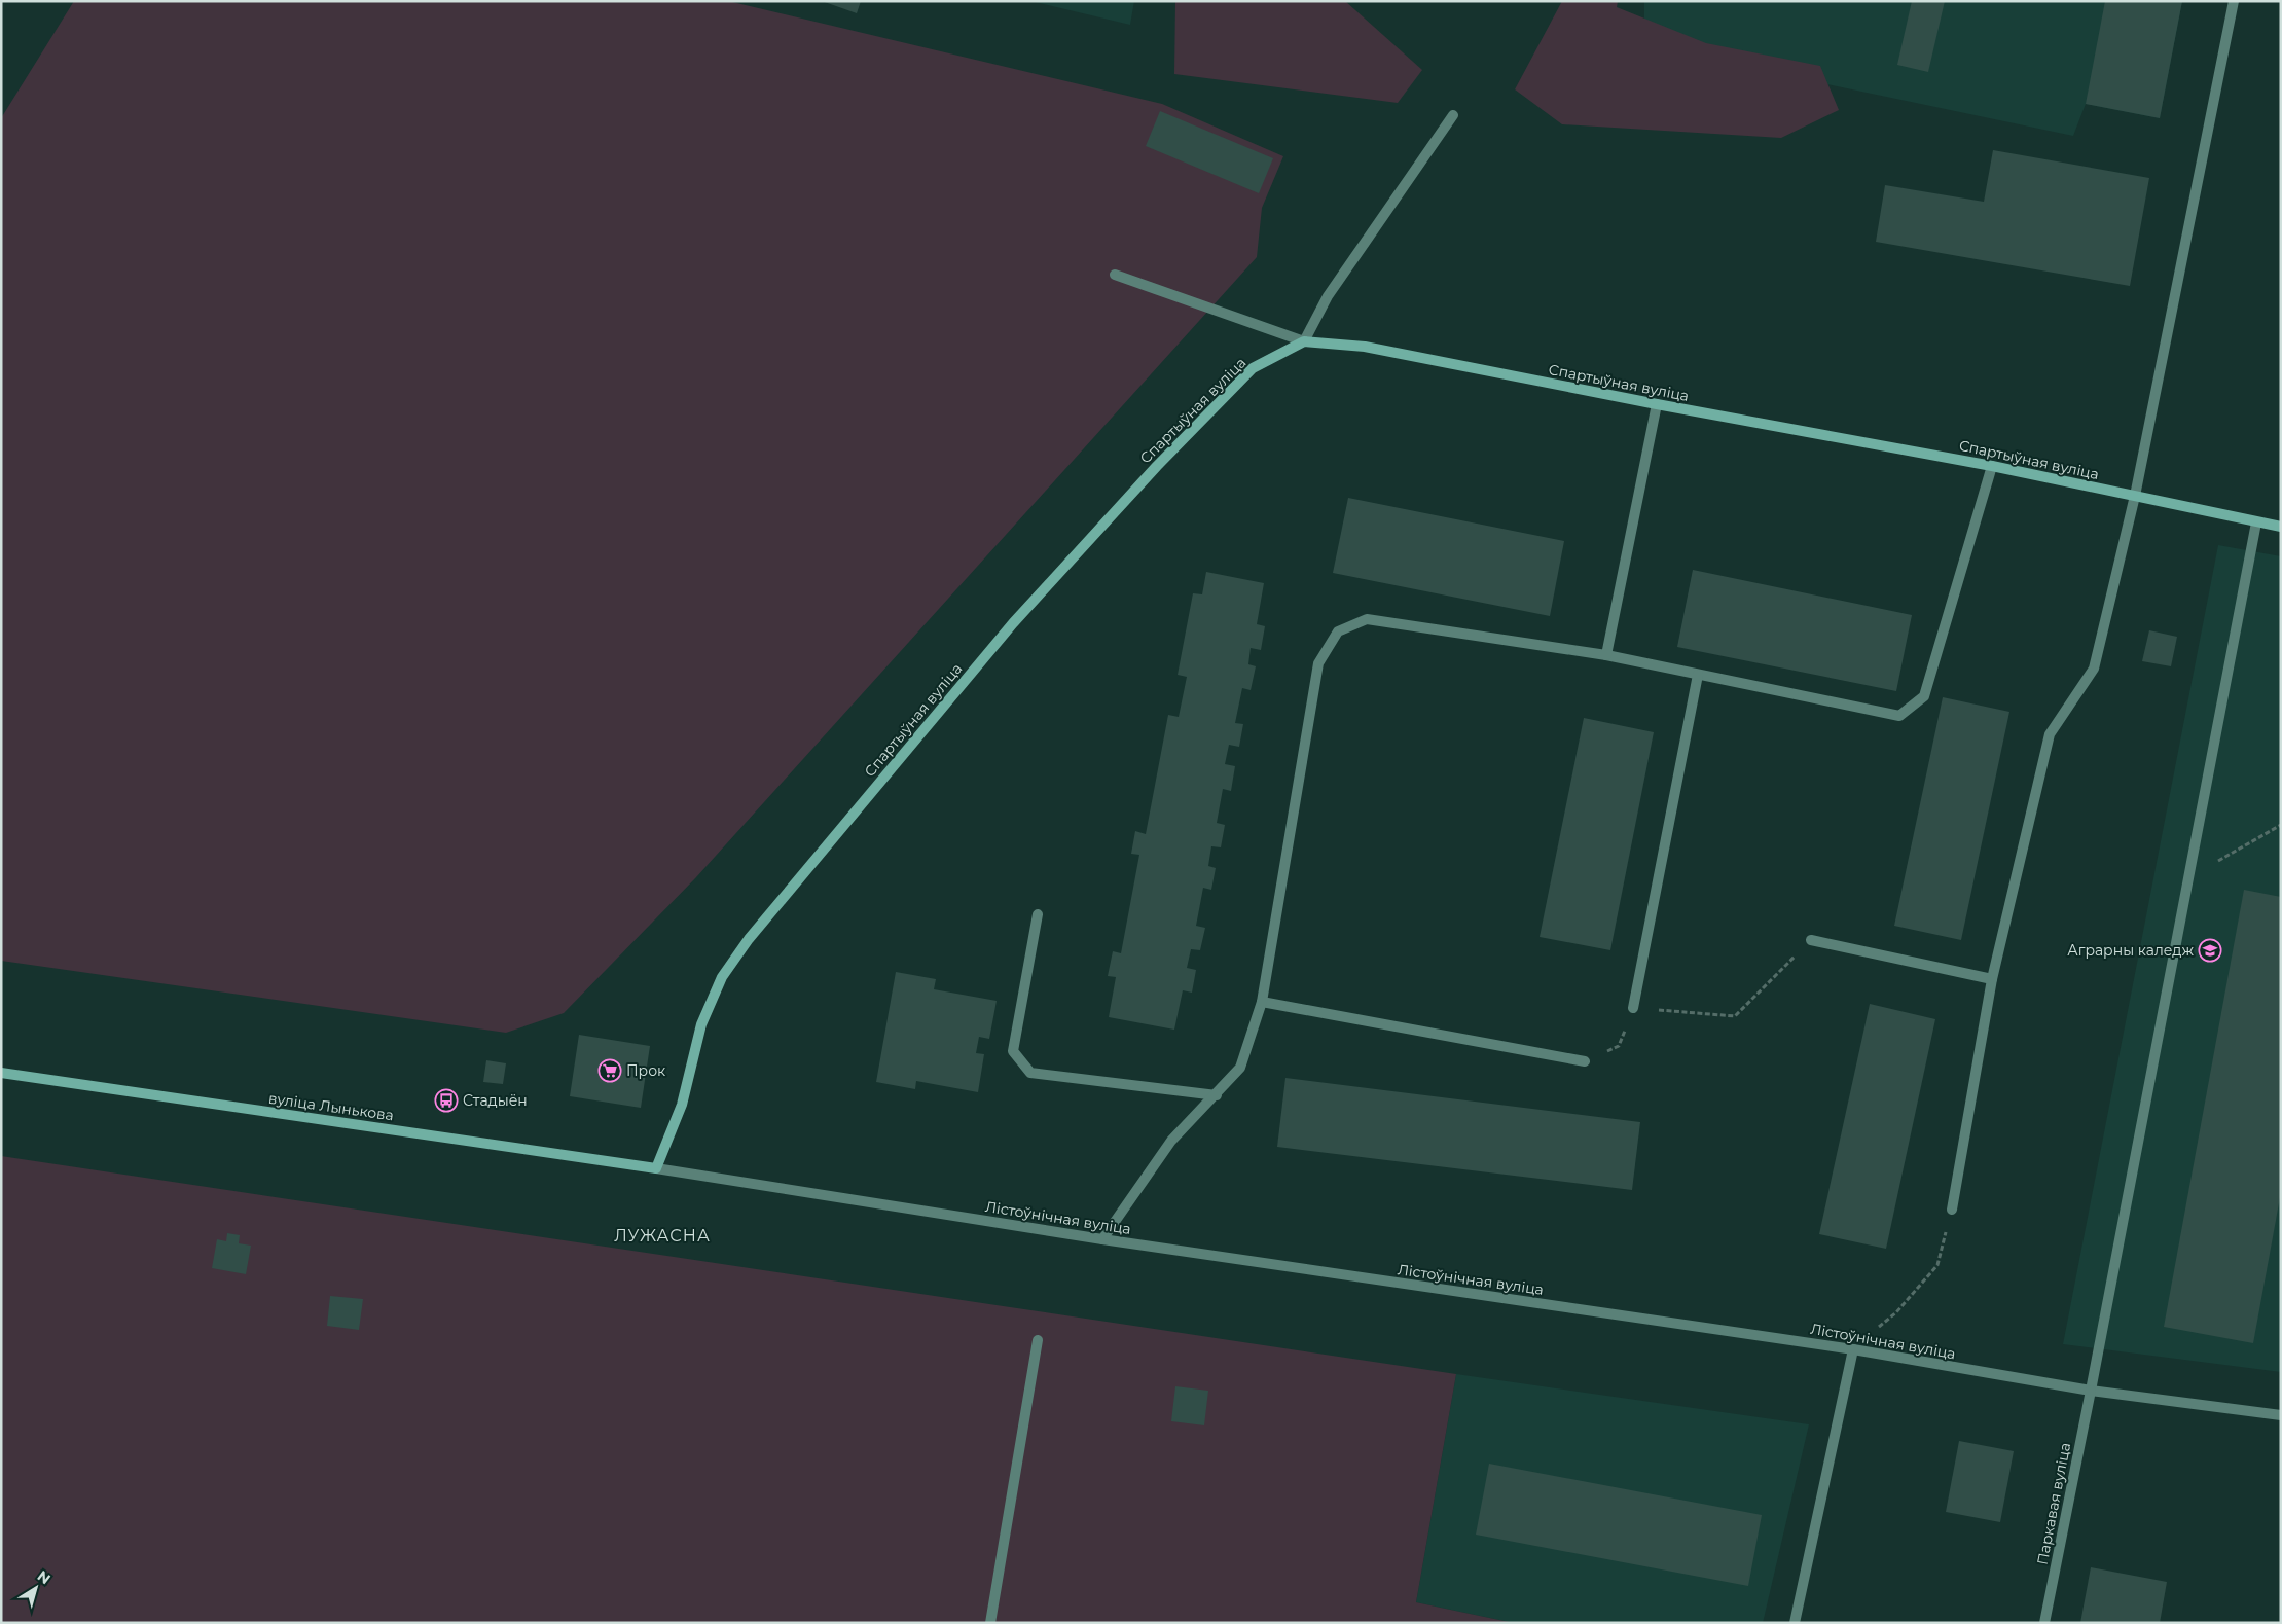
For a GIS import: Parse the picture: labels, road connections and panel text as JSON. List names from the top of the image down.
{
  "streets": {
    "street": [
      "Спартыўная вуліца",
      "вуліца Лынькова",
      "Лістоўнічная вуліца",
      "Паркавая вуліца"
    ]
  },
  "crossings": [
    ["Спартыўная вуліца", "вуліца Лынькова"],
    ["Спартыўная вуліца", "Лістоўнічная вуліца"],
    ["Спартыўная вуліца", "Паркавая вуліца"],
    ["вуліца Лынькова", "Лістоўнічная вуліца"],
    ["Лістоўнічная вуліца", "Паркавая вуліца"]
  ],
  "districts": ["ЛУЖАСНА"],
  "places": {
    "school or university": ["Аграрны каледж"],
    "supermarket": ["Прок"],
    "bus stop": ["Стадыён"]
  },
  "north": "top right"
}
